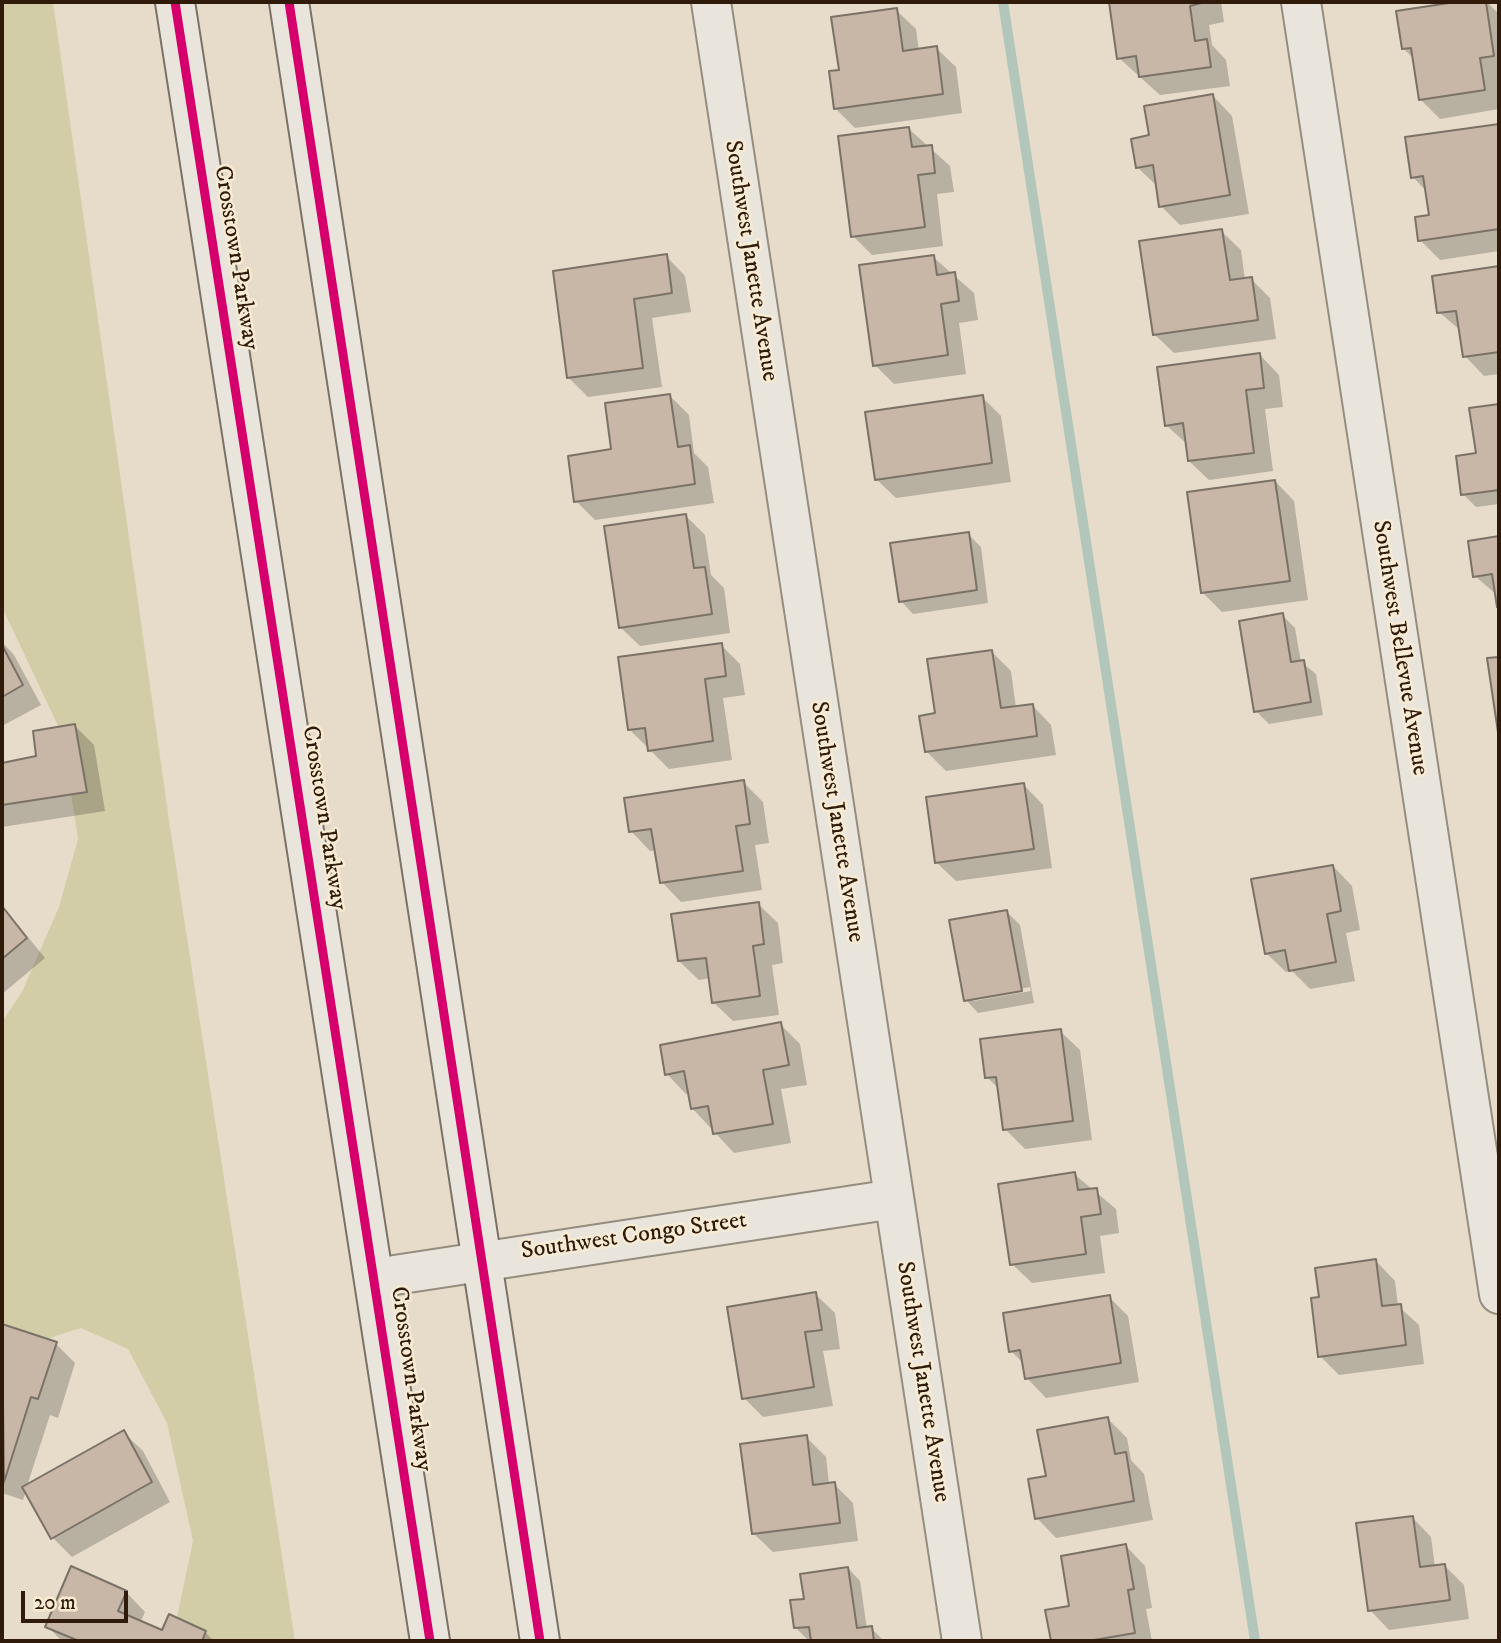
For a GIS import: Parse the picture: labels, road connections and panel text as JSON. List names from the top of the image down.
{
  "streets": {
    "street": [
      "Crosstown Parkway",
      "Southwest Janette Avenue",
      "Southwest Bellevue Avenue",
      "Southwest Congo Street"
    ]
  },
  "crossings": [
    ["Crosstown Parkway", "Southwest Congo Street"],
    ["Southwest Janette Avenue", "Southwest Congo Street"]
  ],
  "scale_bar": "20 m"
}
